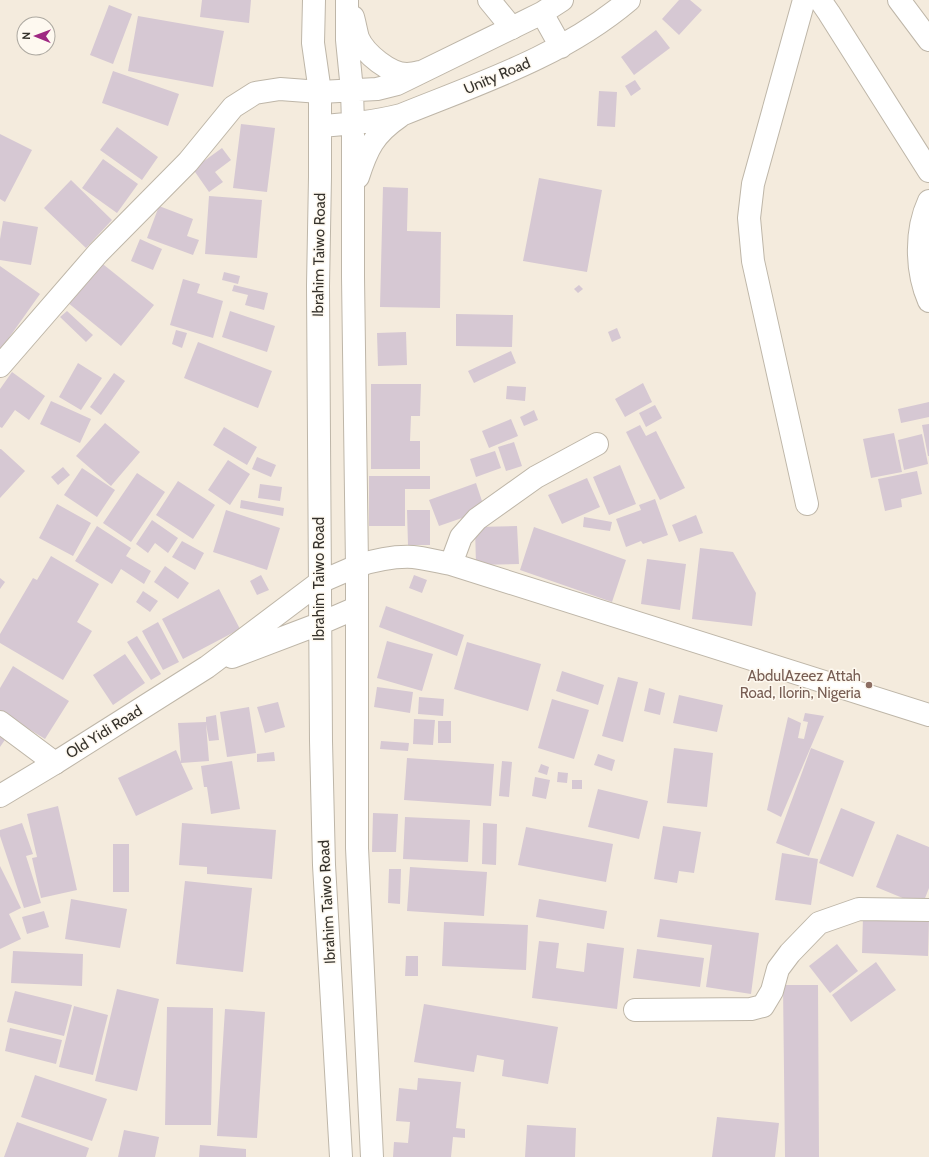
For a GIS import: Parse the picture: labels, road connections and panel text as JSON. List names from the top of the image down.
{
  "streets": {
    "main road": ["Unity Road", "Ibrahim Taiwo Road", "Old Yidi Road"]
  },
  "crossings": [
    ["Unity Road", "Ibrahim Taiwo Road"],
    ["Ibrahim Taiwo Road", "Old Yidi Road"]
  ],
  "places": ["AbdulAzeez Attah Road, Ilorin, Nigeria"],
  "north": "left"
}
